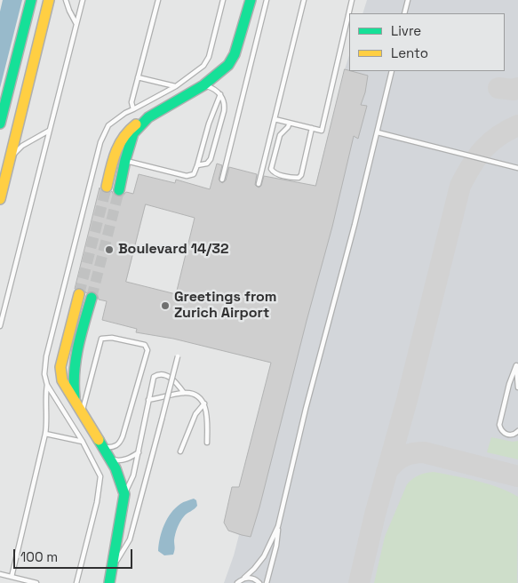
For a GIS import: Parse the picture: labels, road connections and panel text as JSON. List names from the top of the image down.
{
  "places": ["Boulevard 14/32", "Greetings from Zurich Airport"],
  "legend": ["Livre", "Lento"],
  "scale_bar": "100 m"
}
